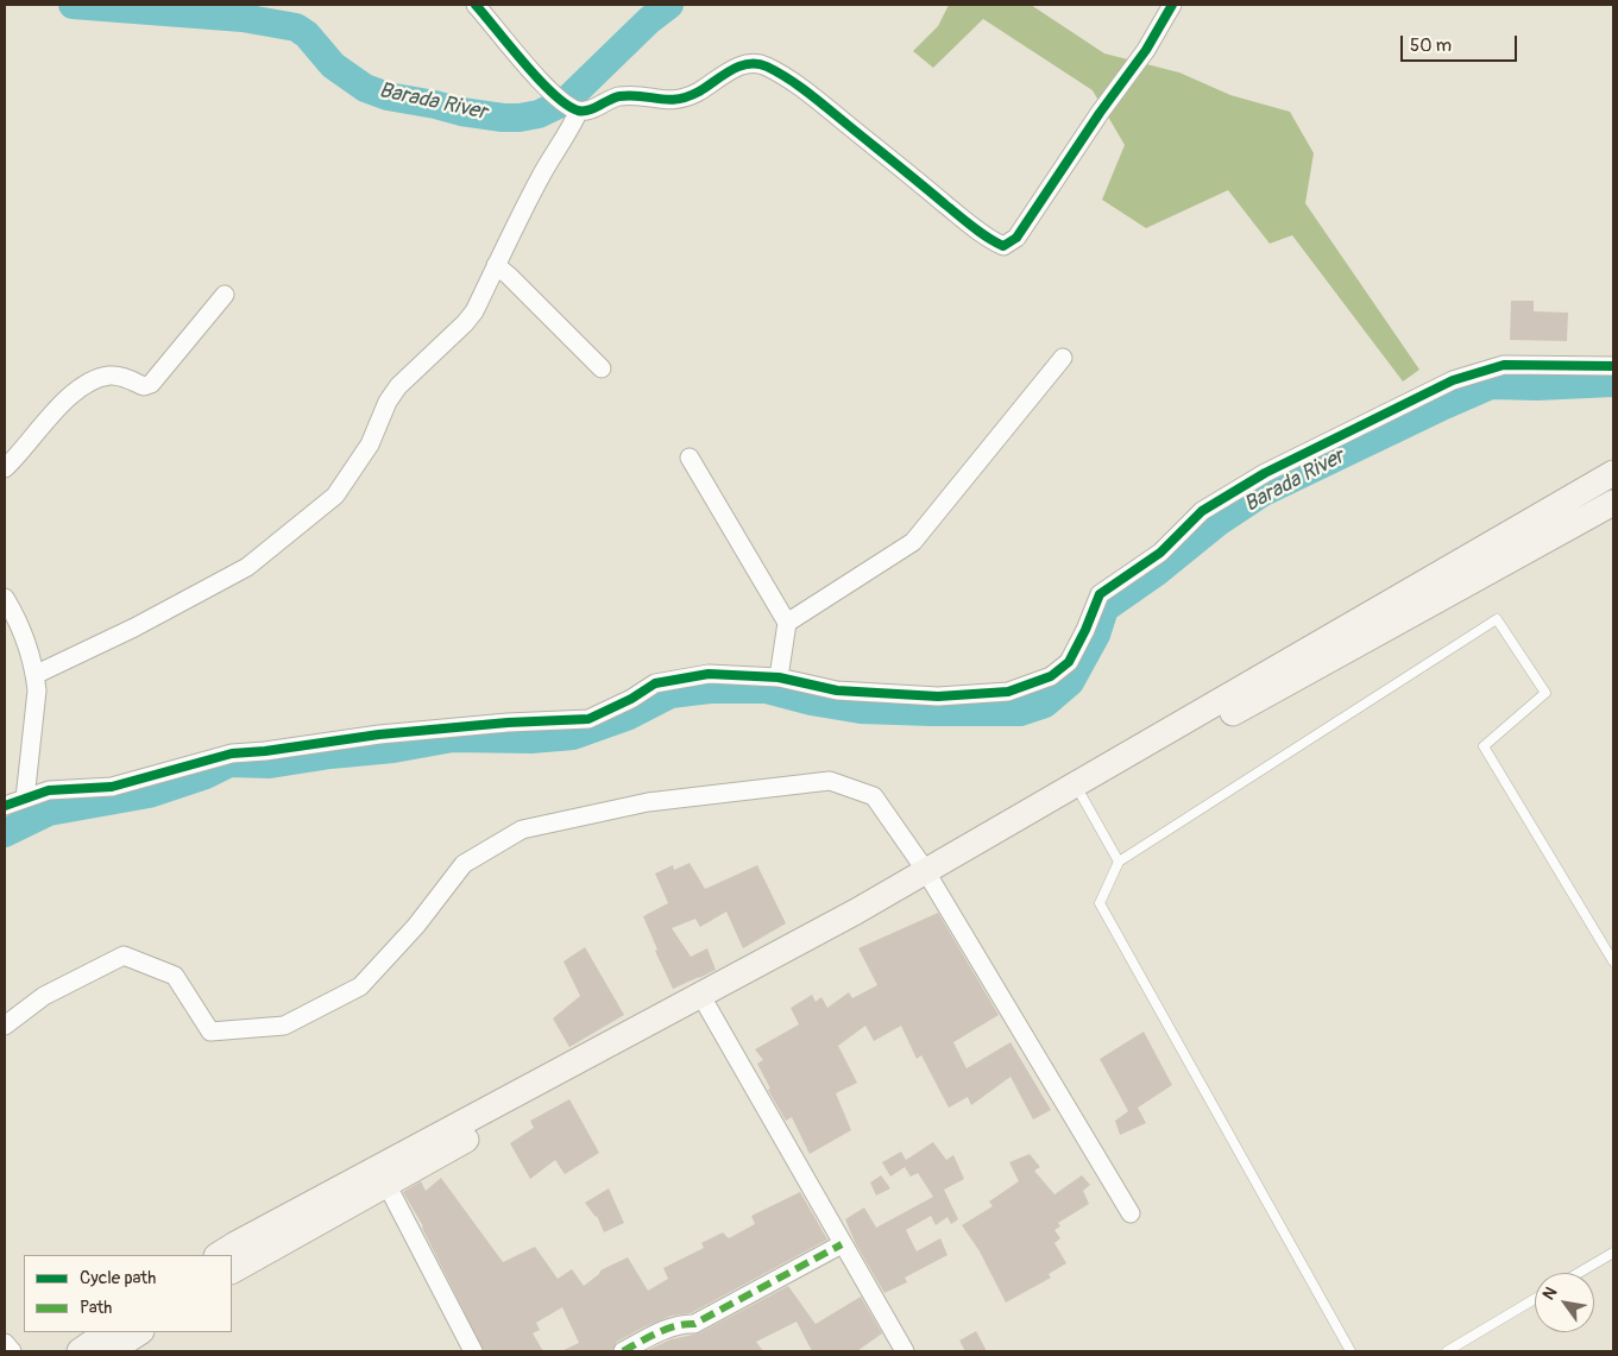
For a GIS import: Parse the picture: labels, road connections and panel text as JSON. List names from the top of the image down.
{
  "water": ["Barada River"],
  "legend": ["Cycle path", "Path"],
  "scale_bar": "50 m",
  "north": "top left"
}
